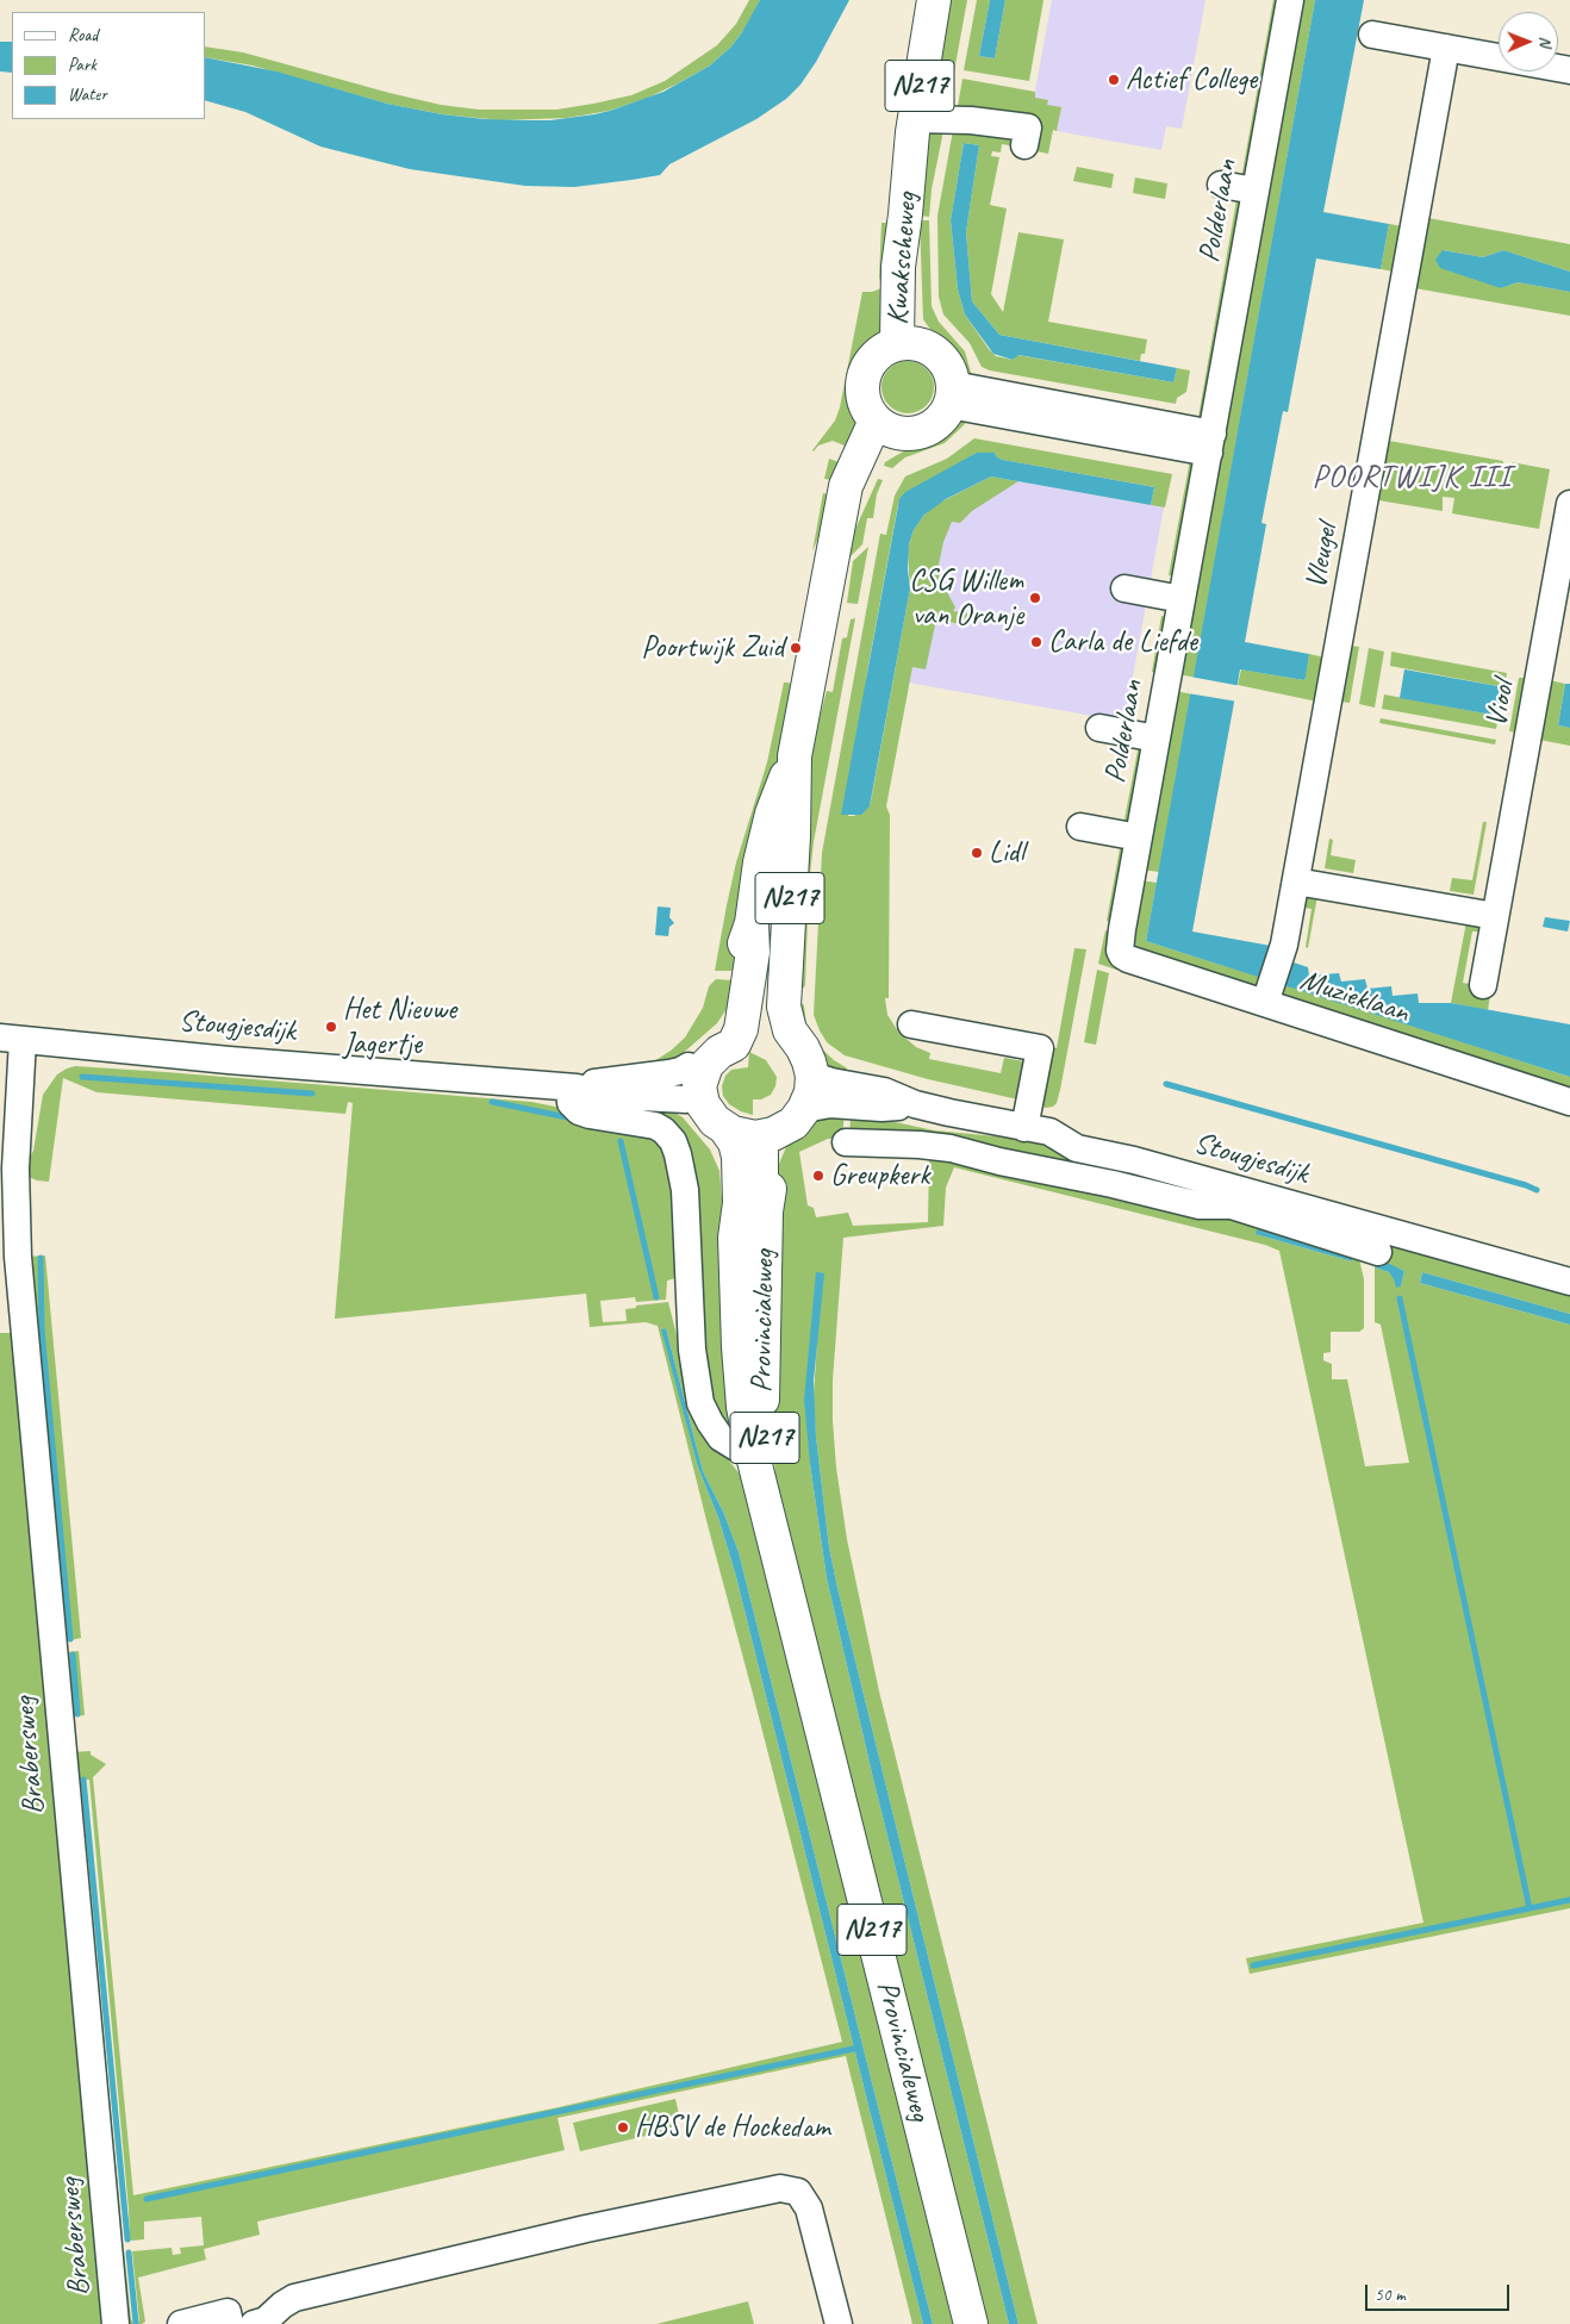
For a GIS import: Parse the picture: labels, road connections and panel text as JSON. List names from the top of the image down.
{
  "streets": {
    "main road": ["N217", "Kwakscheweg", "Provincialeweg"],
    "street": [
      "Polderlaan",
      "Vleugel",
      "Viool",
      "Muzieklaan",
      "Stougjesdijk",
      "Brabersweg"
    ]
  },
  "crossings": [
    ["N217", "Kwakscheweg"],
    ["N217", "Stougjesdijk"],
    ["N217", "Provincialeweg"],
    ["Polderlaan", "Muzieklaan"],
    ["Vleugel", "Muzieklaan"],
    ["Stougjesdijk", "Provincialeweg"],
    ["Stougjesdijk", "Brabersweg"]
  ],
  "districts": ["POORTWIJK III"],
  "places": [
    "Actief College",
    "CSG Willem van Oranje",
    "Carla de Liefde",
    "Poortwijk Zuid",
    "Lidl",
    "Het Nieuwe Jagertje",
    "Greupkerk",
    "HBSV de Hockedam"
  ],
  "legend": ["Road", "Park", "Water"],
  "scale_bar": "50 m",
  "north": "right"
}
